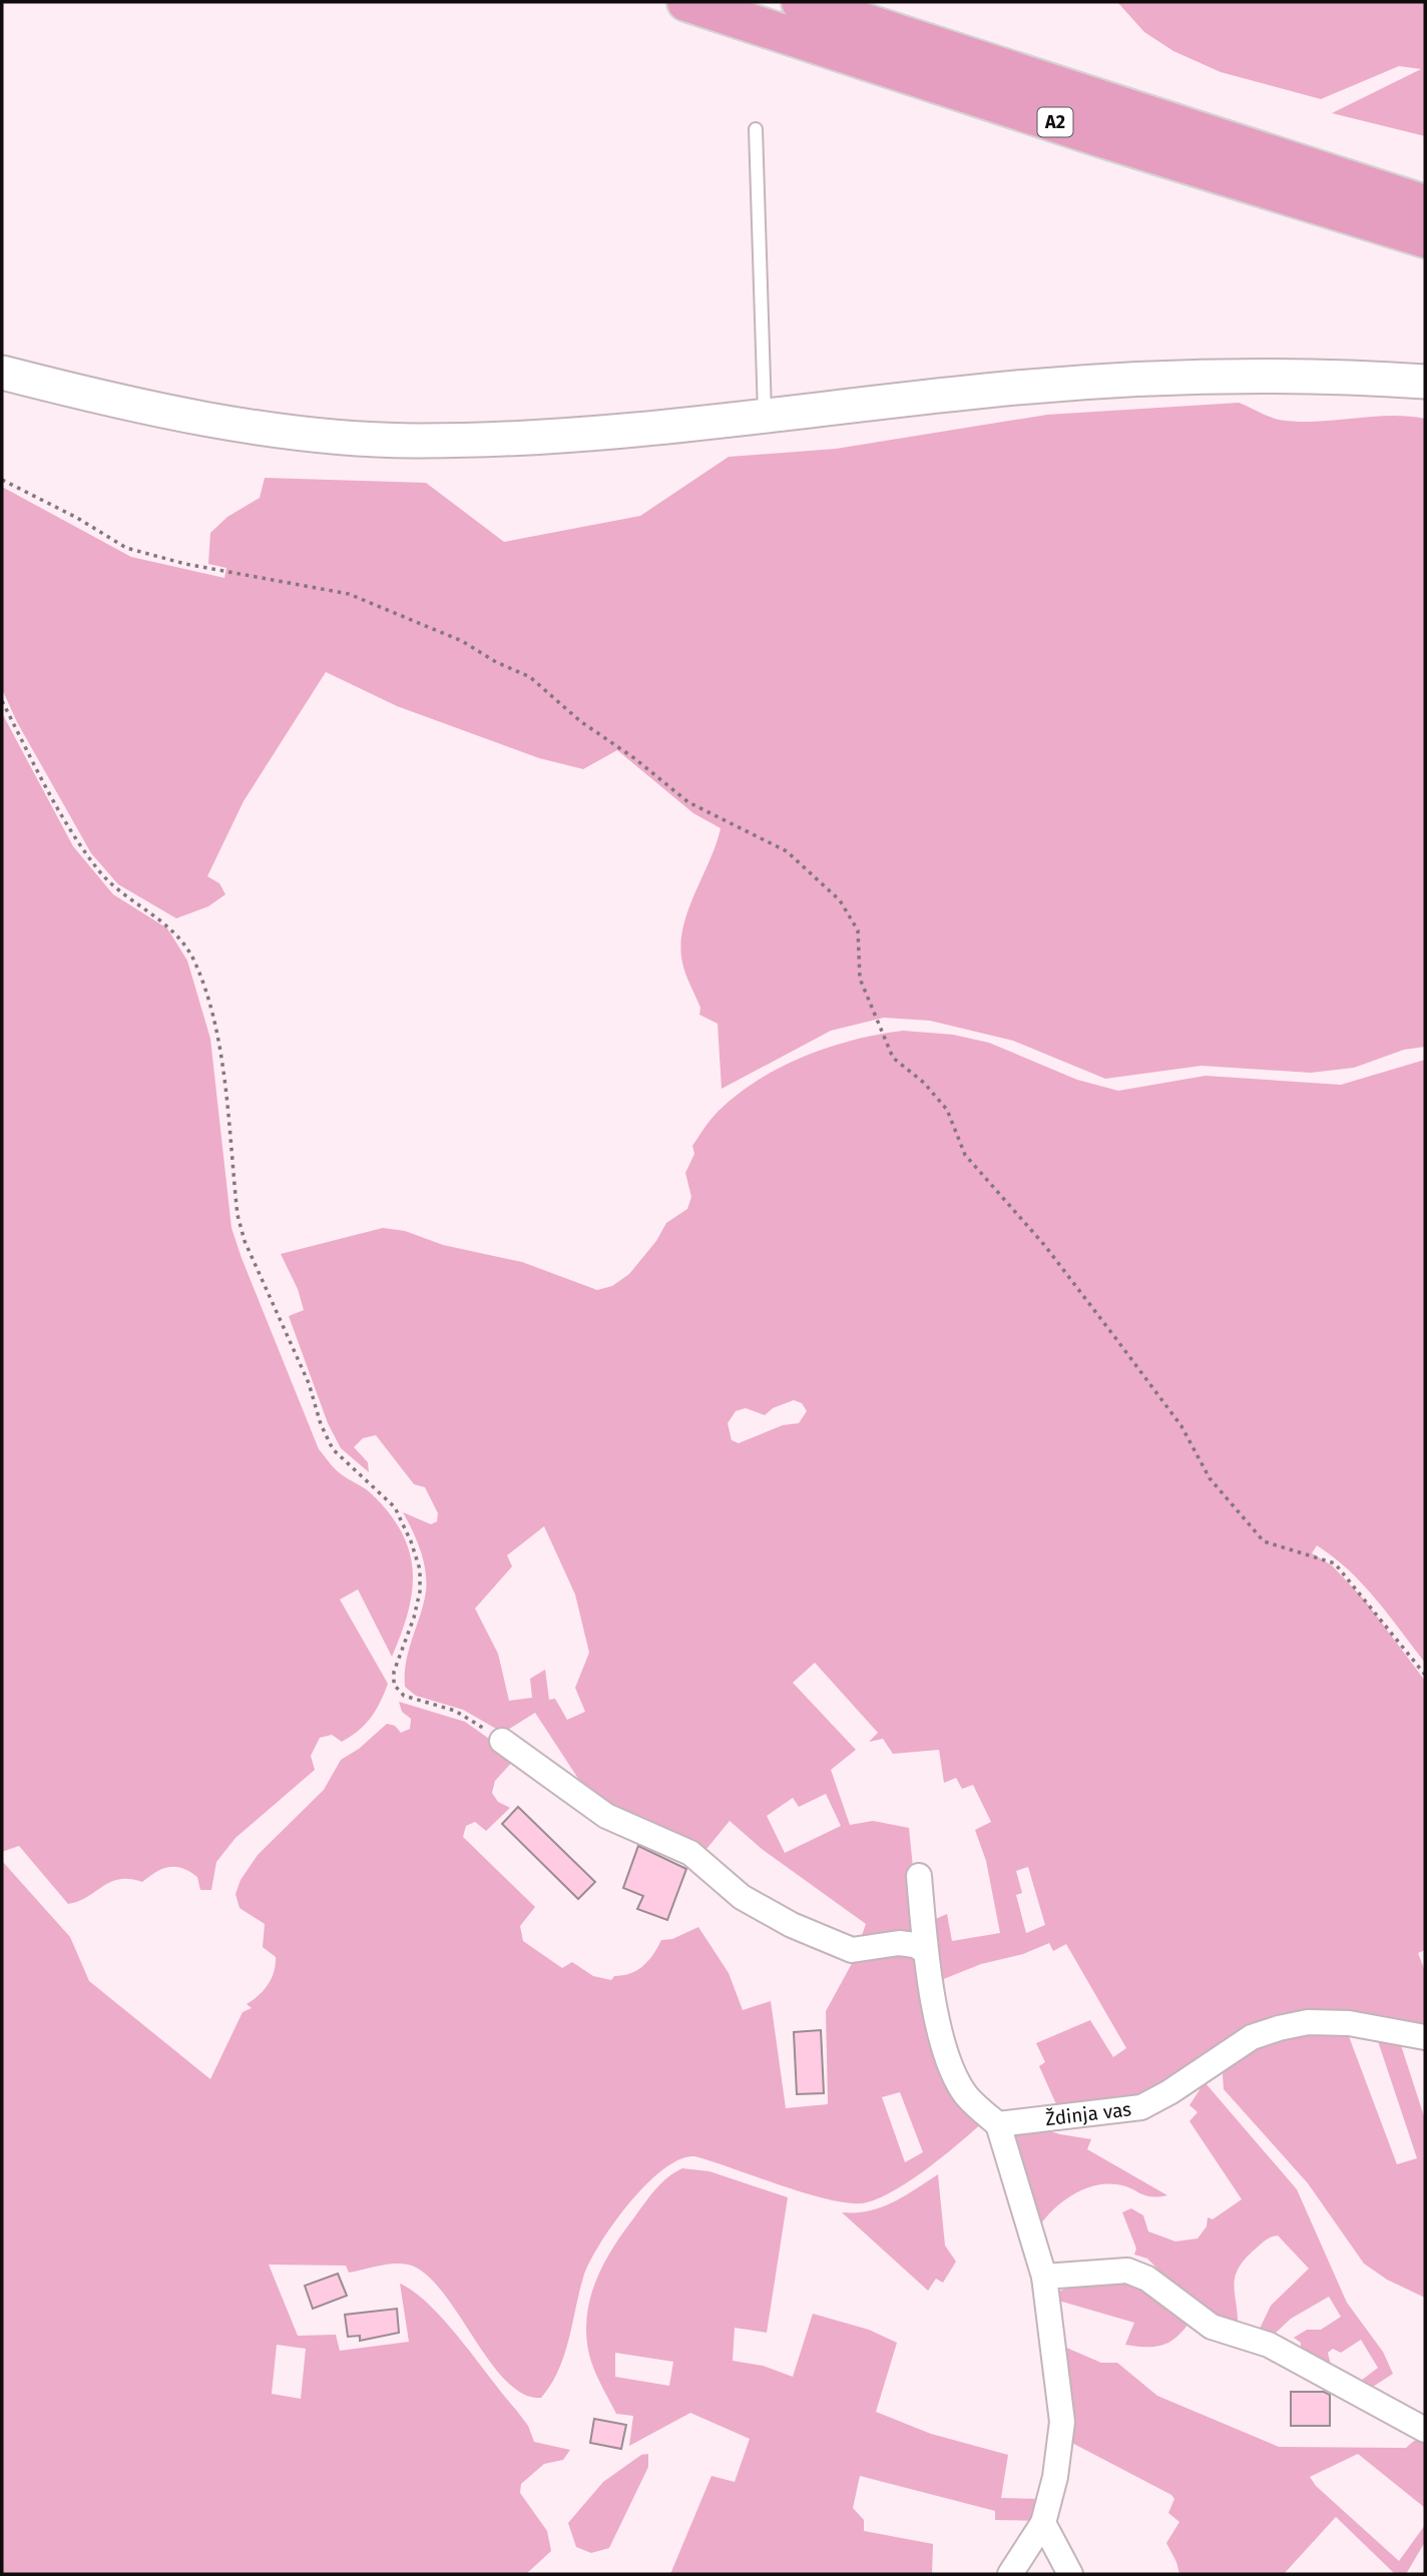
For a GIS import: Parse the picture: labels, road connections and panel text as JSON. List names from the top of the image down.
{
  "streets": {
    "highway": ["A2"],
    "street": ["Ždinja vas"]
  }
}
